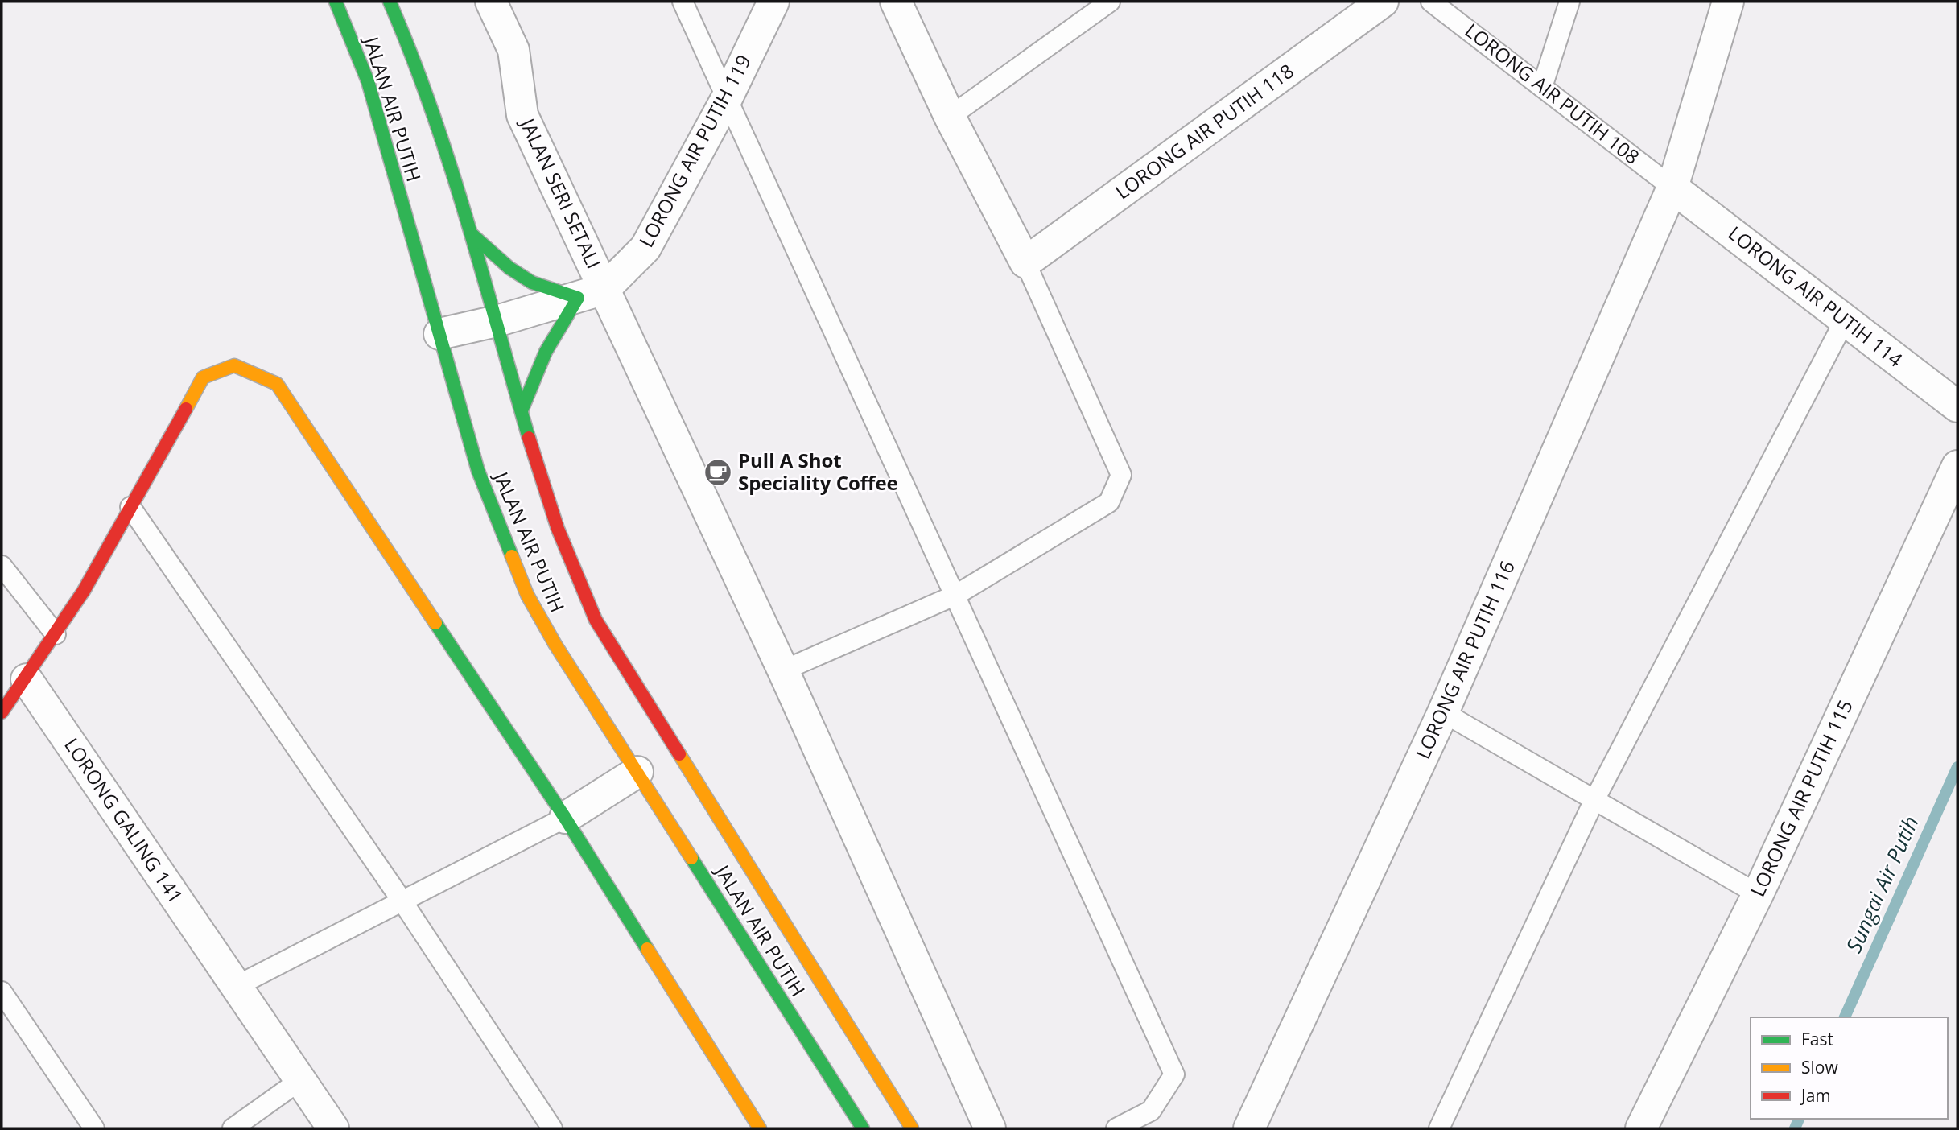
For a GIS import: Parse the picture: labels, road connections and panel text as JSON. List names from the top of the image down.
{
  "streets": {
    "street": [
      "JALAN AIR PUTIH",
      "LORONG AIR PUTIH 118",
      "LORONG AIR PUTIH 119",
      "JALAN SERI SETALI",
      "LORONG AIR PUTIH 114",
      "LORONG AIR PUTIH 116",
      "LORONG AIR PUTIH 115",
      "LORONG GALING 141"
    ],
    "lane": ["LORONG AIR PUTIH 108"]
  },
  "crossings": [
    ["LORONG AIR PUTIH 108", "LORONG AIR PUTIH 114"],
    ["LORONG AIR PUTIH 108", "LORONG AIR PUTIH 116"],
    ["JALAN AIR PUTIH", "LORONG AIR PUTIH 119"],
    ["LORONG AIR PUTIH 119", "JALAN SERI SETALI"],
    ["LORONG AIR PUTIH 114", "LORONG AIR PUTIH 116"]
  ],
  "water": ["Sungai Air Putih"],
  "places": {
    "cafe": ["Pull A Shot Speciality Coffee"]
  },
  "legend": ["Fast", "Slow", "Jam"]
}
